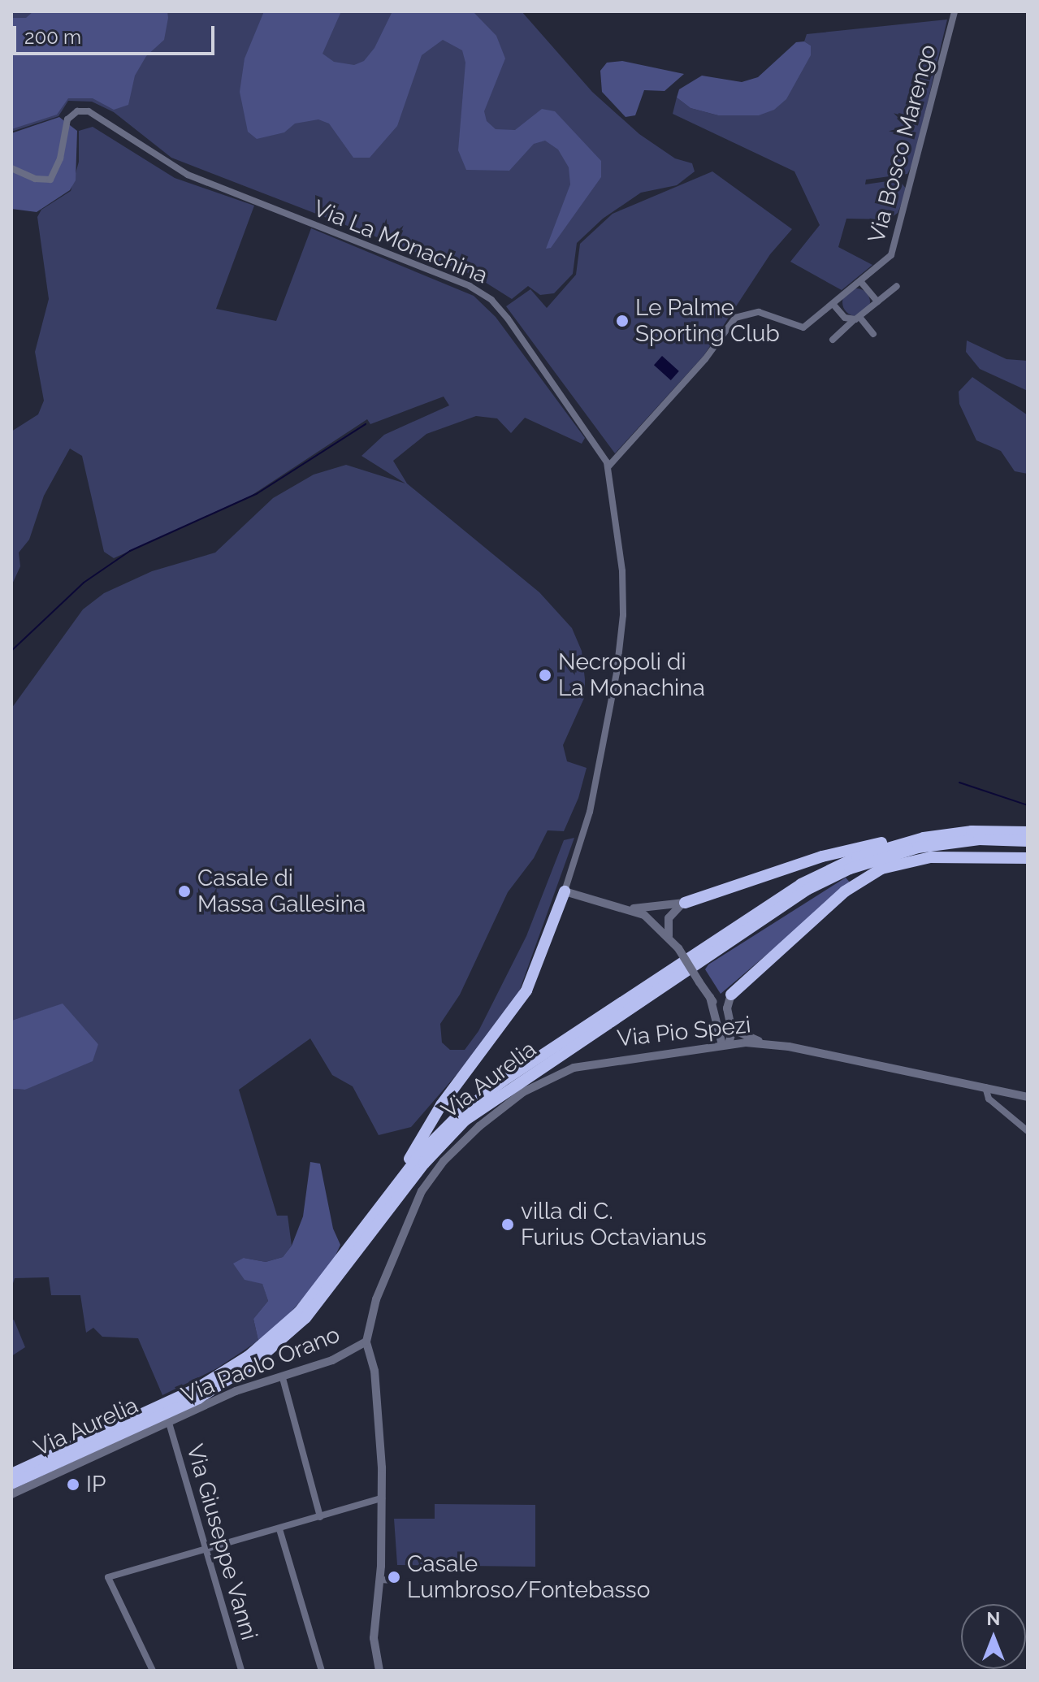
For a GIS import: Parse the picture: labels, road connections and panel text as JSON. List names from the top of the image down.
{
  "streets": {
    "highway": ["Via Aurelia"],
    "street": [
      "Via Bosco Marengo",
      "Via La Monachina",
      "Via Pio Spezi",
      "Via Paolo Orano",
      "Via Giuseppe Vanni"
    ]
  },
  "crossings": [
    ["Via Bosco Marengo", "Via La Monachina"],
    ["Via Pio Spezi", "Via Paolo Orano"],
    ["Via Aurelia", "Via Paolo Orano"],
    ["Via Aurelia", "Via Giuseppe Vanni"],
    ["Via Paolo Orano", "Via Giuseppe Vanni"]
  ],
  "places": [
    "Le Palme Sporting Club",
    "Necropoli di La Monachina",
    "Casale di Massa Gallesina",
    "villa di C. Furius Octavianus",
    "IP",
    "Casale Lumbroso/Fontebasso"
  ],
  "scale_bar": "200 m",
  "north": "top"
}
